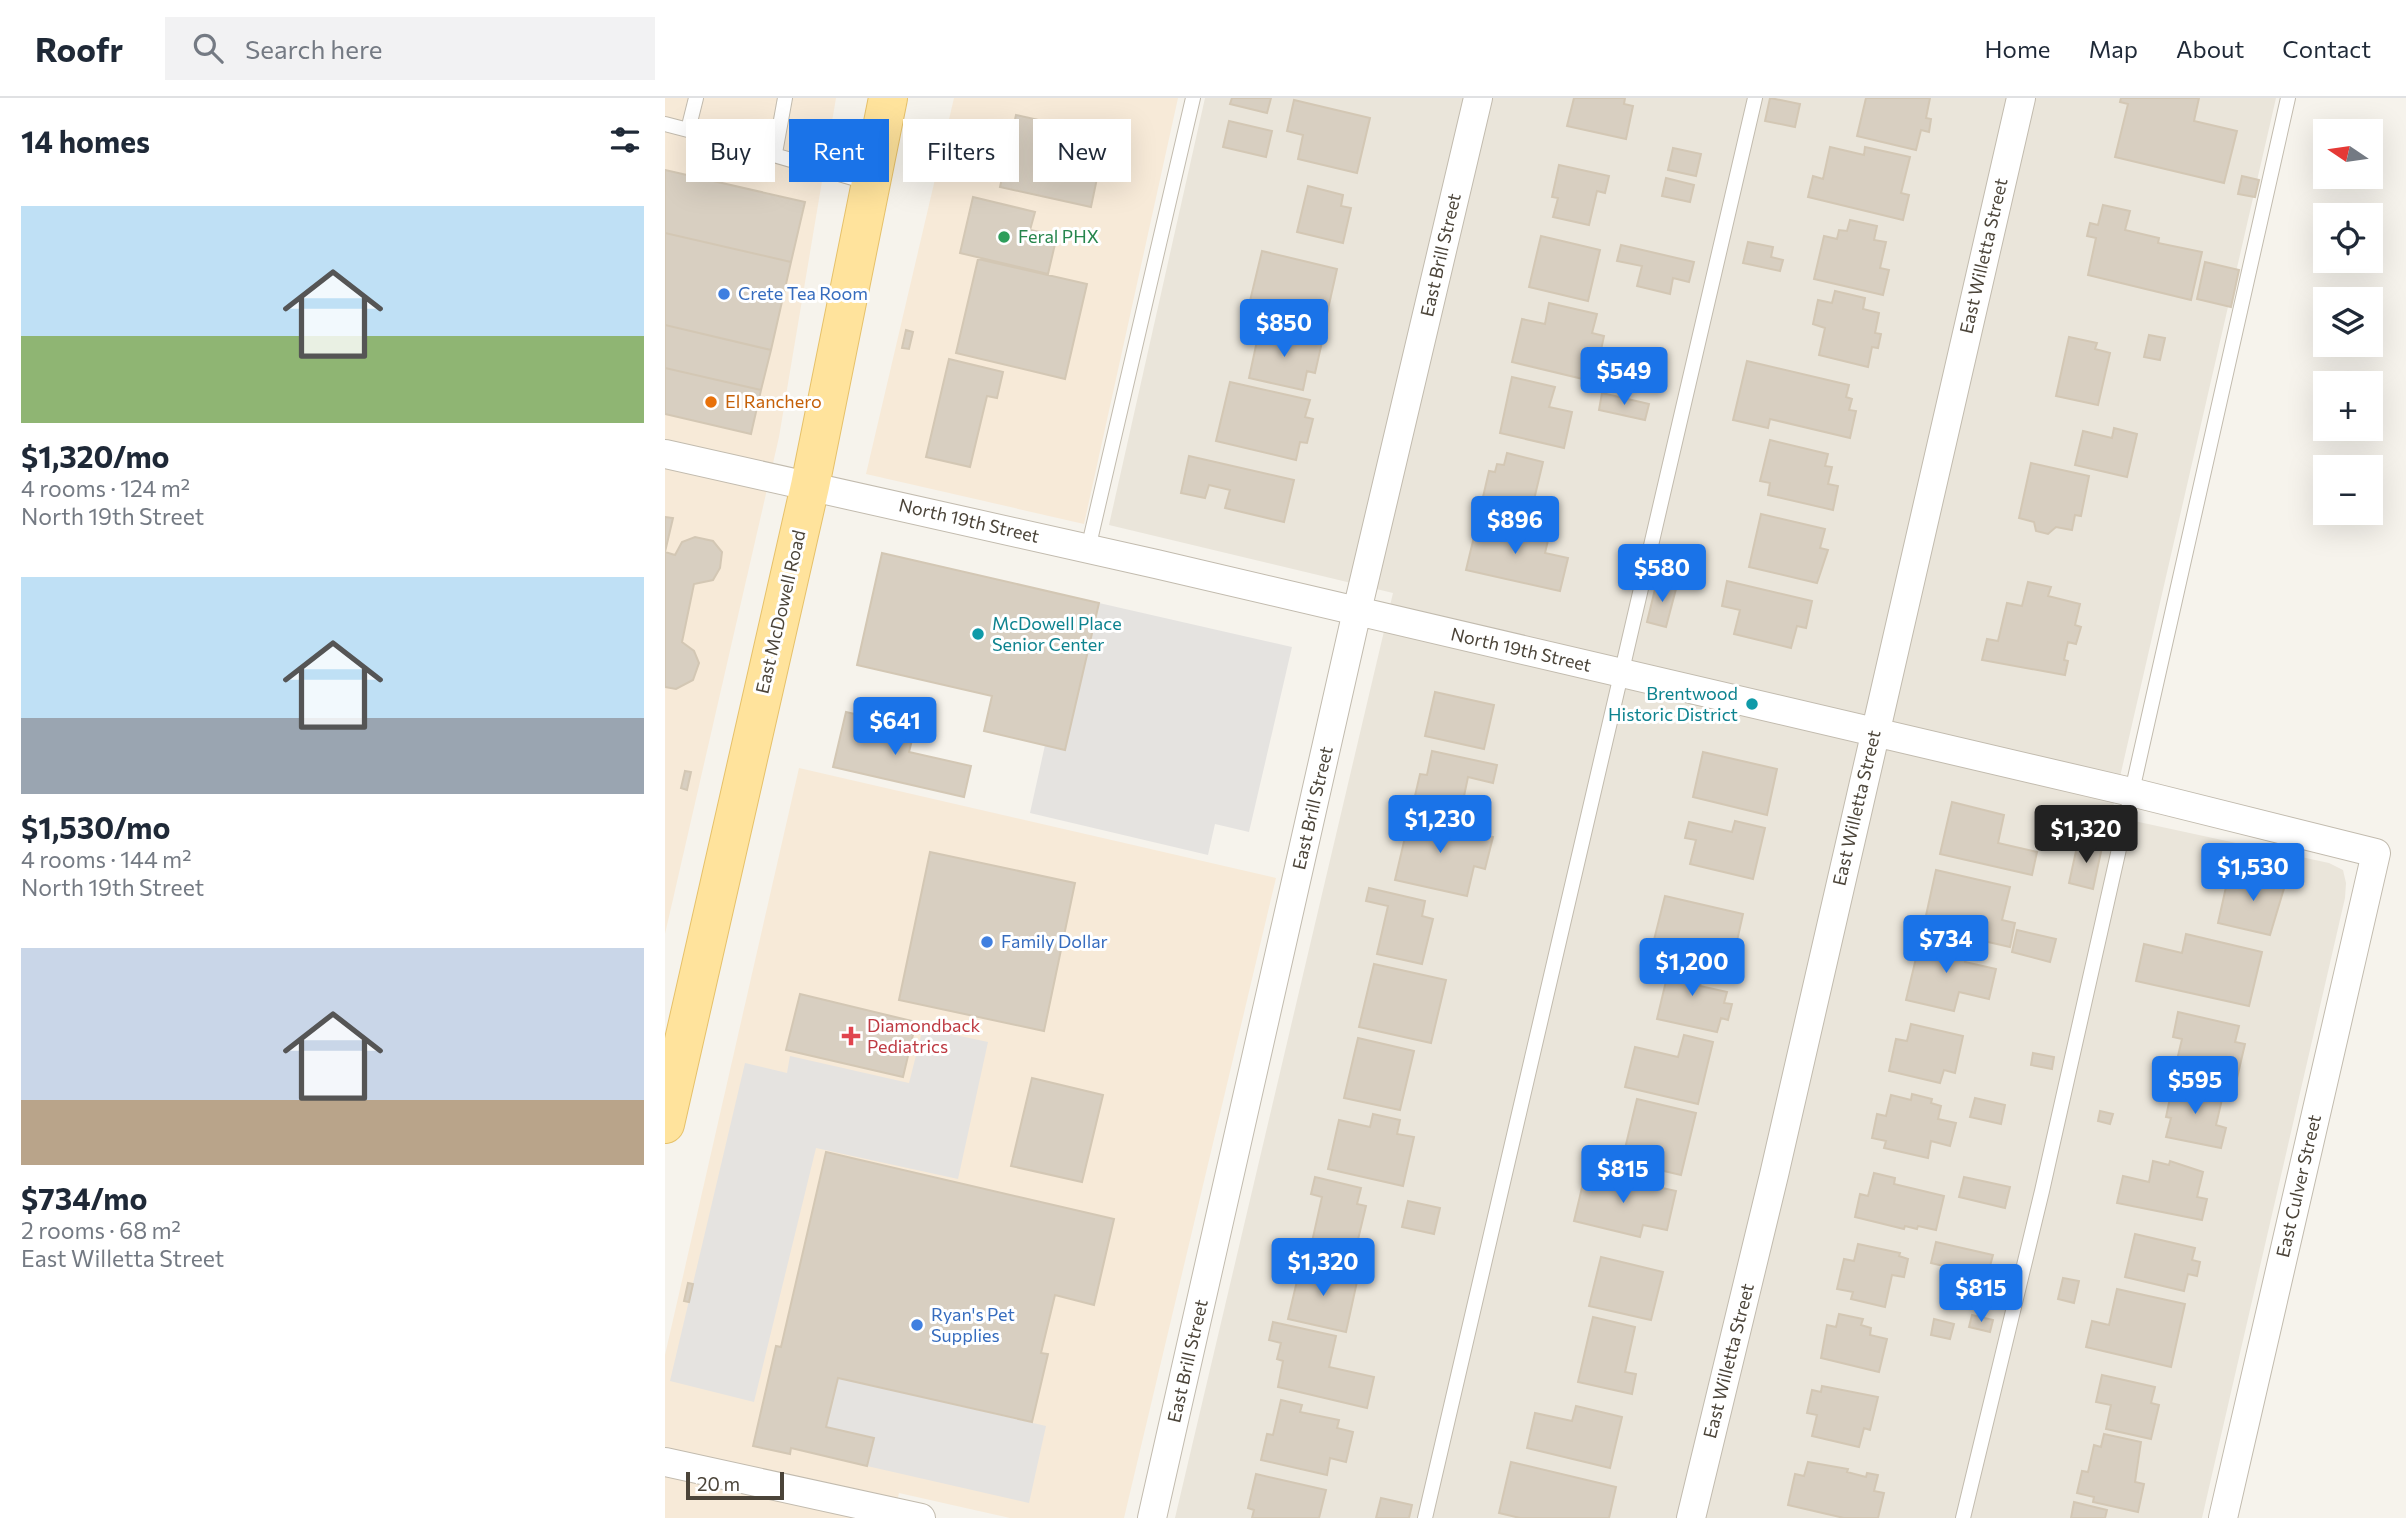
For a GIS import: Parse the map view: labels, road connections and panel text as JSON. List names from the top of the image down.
{
  "streets": {
    "main road": ["East McDowell Road"],
    "street": [
      "East Brill Street",
      "East Willetta Street",
      "North 19th Street",
      "East Culver Street"
    ]
  },
  "crossings": [
    ["East Brill Street", "North 19th Street"],
    ["East Willetta Street", "North 19th Street"],
    ["North 19th Street", "East McDowell Road"],
    ["North 19th Street", "East Culver Street"]
  ],
  "places": {
    "other": [
      "Feral PHX",
      "Crete Tea Room",
      "El Ranchero",
      "McDowell Place Senior Center",
      "Brentwood Historic District",
      "Family Dollar",
      "Ryan's Pet Supplies"
    ],
    "health": ["Diamondback Pediatrics"]
  },
  "scale_bar": "20 m",
  "north": "left",
  "page": {
    "header": "Roofr",
    "search": "Search here",
    "nav": [
      "Home",
      "Map",
      "About",
      "Contact"
    ],
    "heading": "14 homes",
    "map_buttons": ["+", "−"],
    "chip": [
      "Buy",
      "Rent",
      "Filters",
      "New"
    ],
    "list": [
      {
        "name": "$1,320/mo",
        "note": "4 rooms · 124 m² · North 19th Street"
      },
      {
        "name": "$1,530/mo",
        "note": "4 rooms · 144 m² · North 19th Street"
      },
      {
        "name": "$734/mo",
        "note": "2 rooms · 68 m² · East Willetta Street"
      }
    ],
    "price": [
      "$850",
      "$549",
      "$896",
      "$580",
      "$641",
      "$1,230",
      "$1,320",
      "$1,530",
      "$734",
      "$1,200",
      "$595",
      "$815",
      "$1,320",
      "$815"
    ],
    "scale": "20 m"
  }
}
